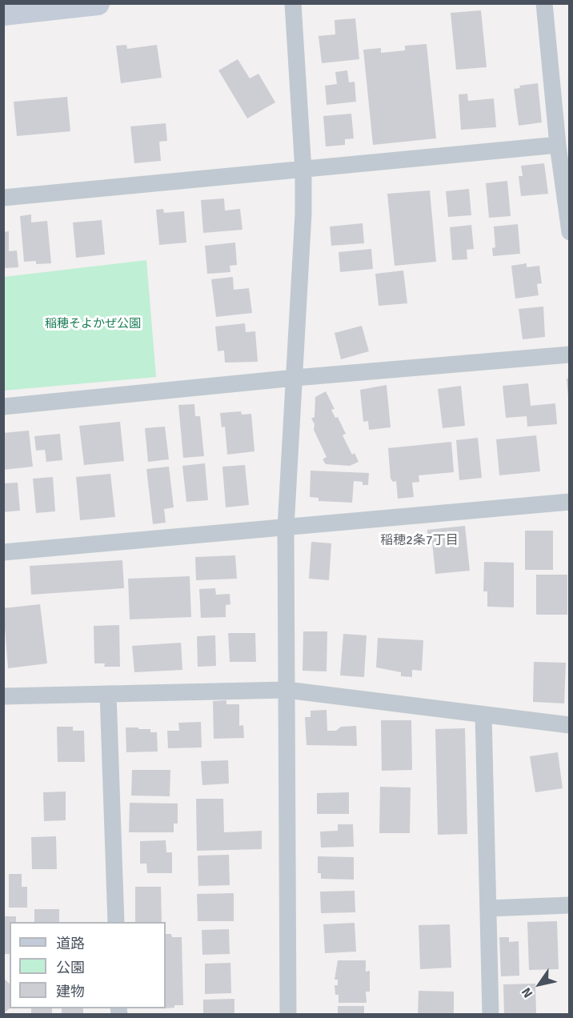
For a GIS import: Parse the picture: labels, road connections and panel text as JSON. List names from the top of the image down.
{
  "districts": ["稲穂2条7丁目"],
  "parks": ["稲穂そよかぜ公園"],
  "legend": ["道路", "公園", "建物"],
  "north": "bottom left"
}
